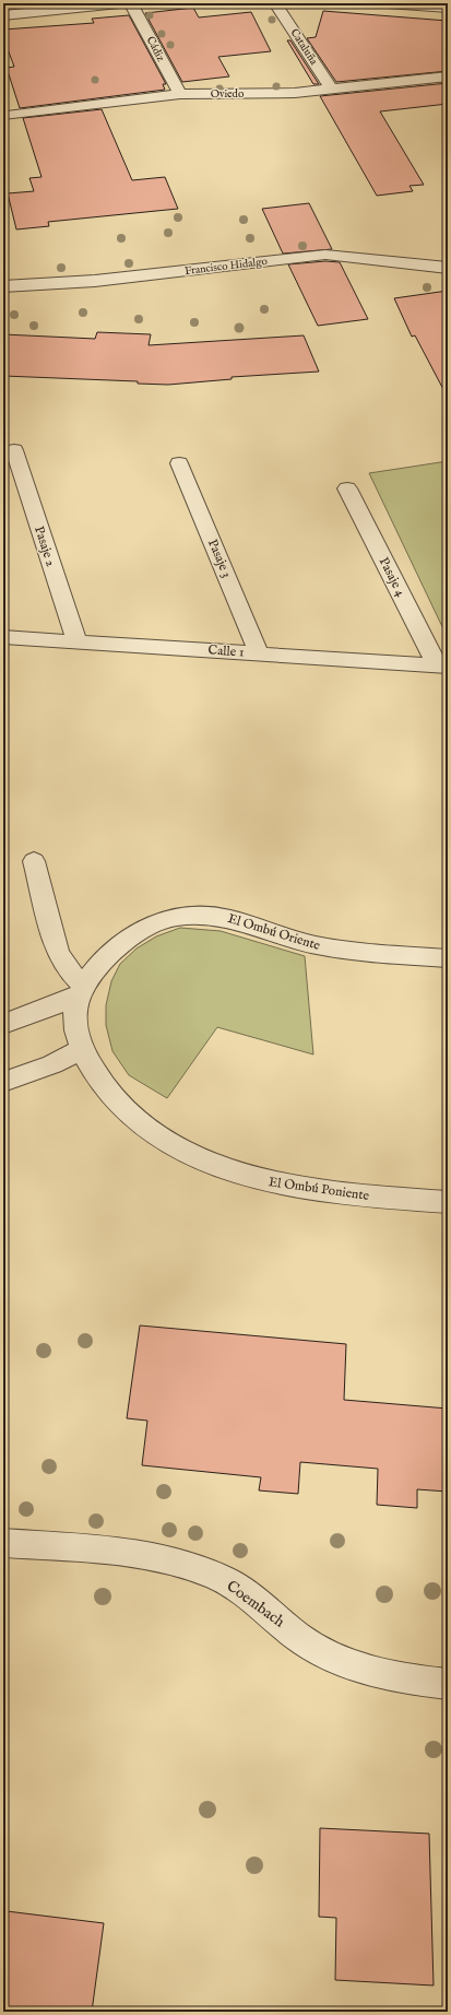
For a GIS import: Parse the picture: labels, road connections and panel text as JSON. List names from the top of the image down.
{
  "streets": {
    "street": [
      "Cataluña",
      "Cádiz",
      "Oviedo",
      "Francisco Hidalgo",
      "Pasaje 2",
      "Pasaje 3",
      "Pasaje 4",
      "Calle 1",
      "El Ombú Oriente",
      "El Ombú Poniente",
      "Coembach"
    ]
  },
  "crossings": [
    ["Cataluña", "Oviedo"],
    ["Cádiz", "Oviedo"],
    ["Pasaje 2", "Calle 1"],
    ["Pasaje 3", "Calle 1"],
    ["Pasaje 4", "Calle 1"],
    ["El Ombú Oriente", "El Ombú Poniente"]
  ]
}
